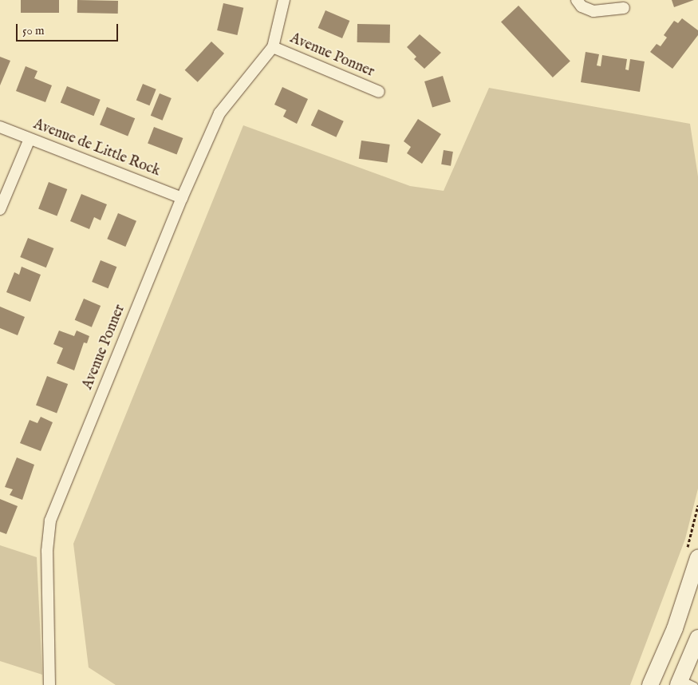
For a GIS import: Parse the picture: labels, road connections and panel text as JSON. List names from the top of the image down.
{
  "streets": {
    "street": ["Avenue Ponner", "Avenue de Little Rock"]
  },
  "crossings": [
    ["Avenue Ponner", "Avenue de Little Rock"]
  ],
  "scale_bar": "50 m"
}
